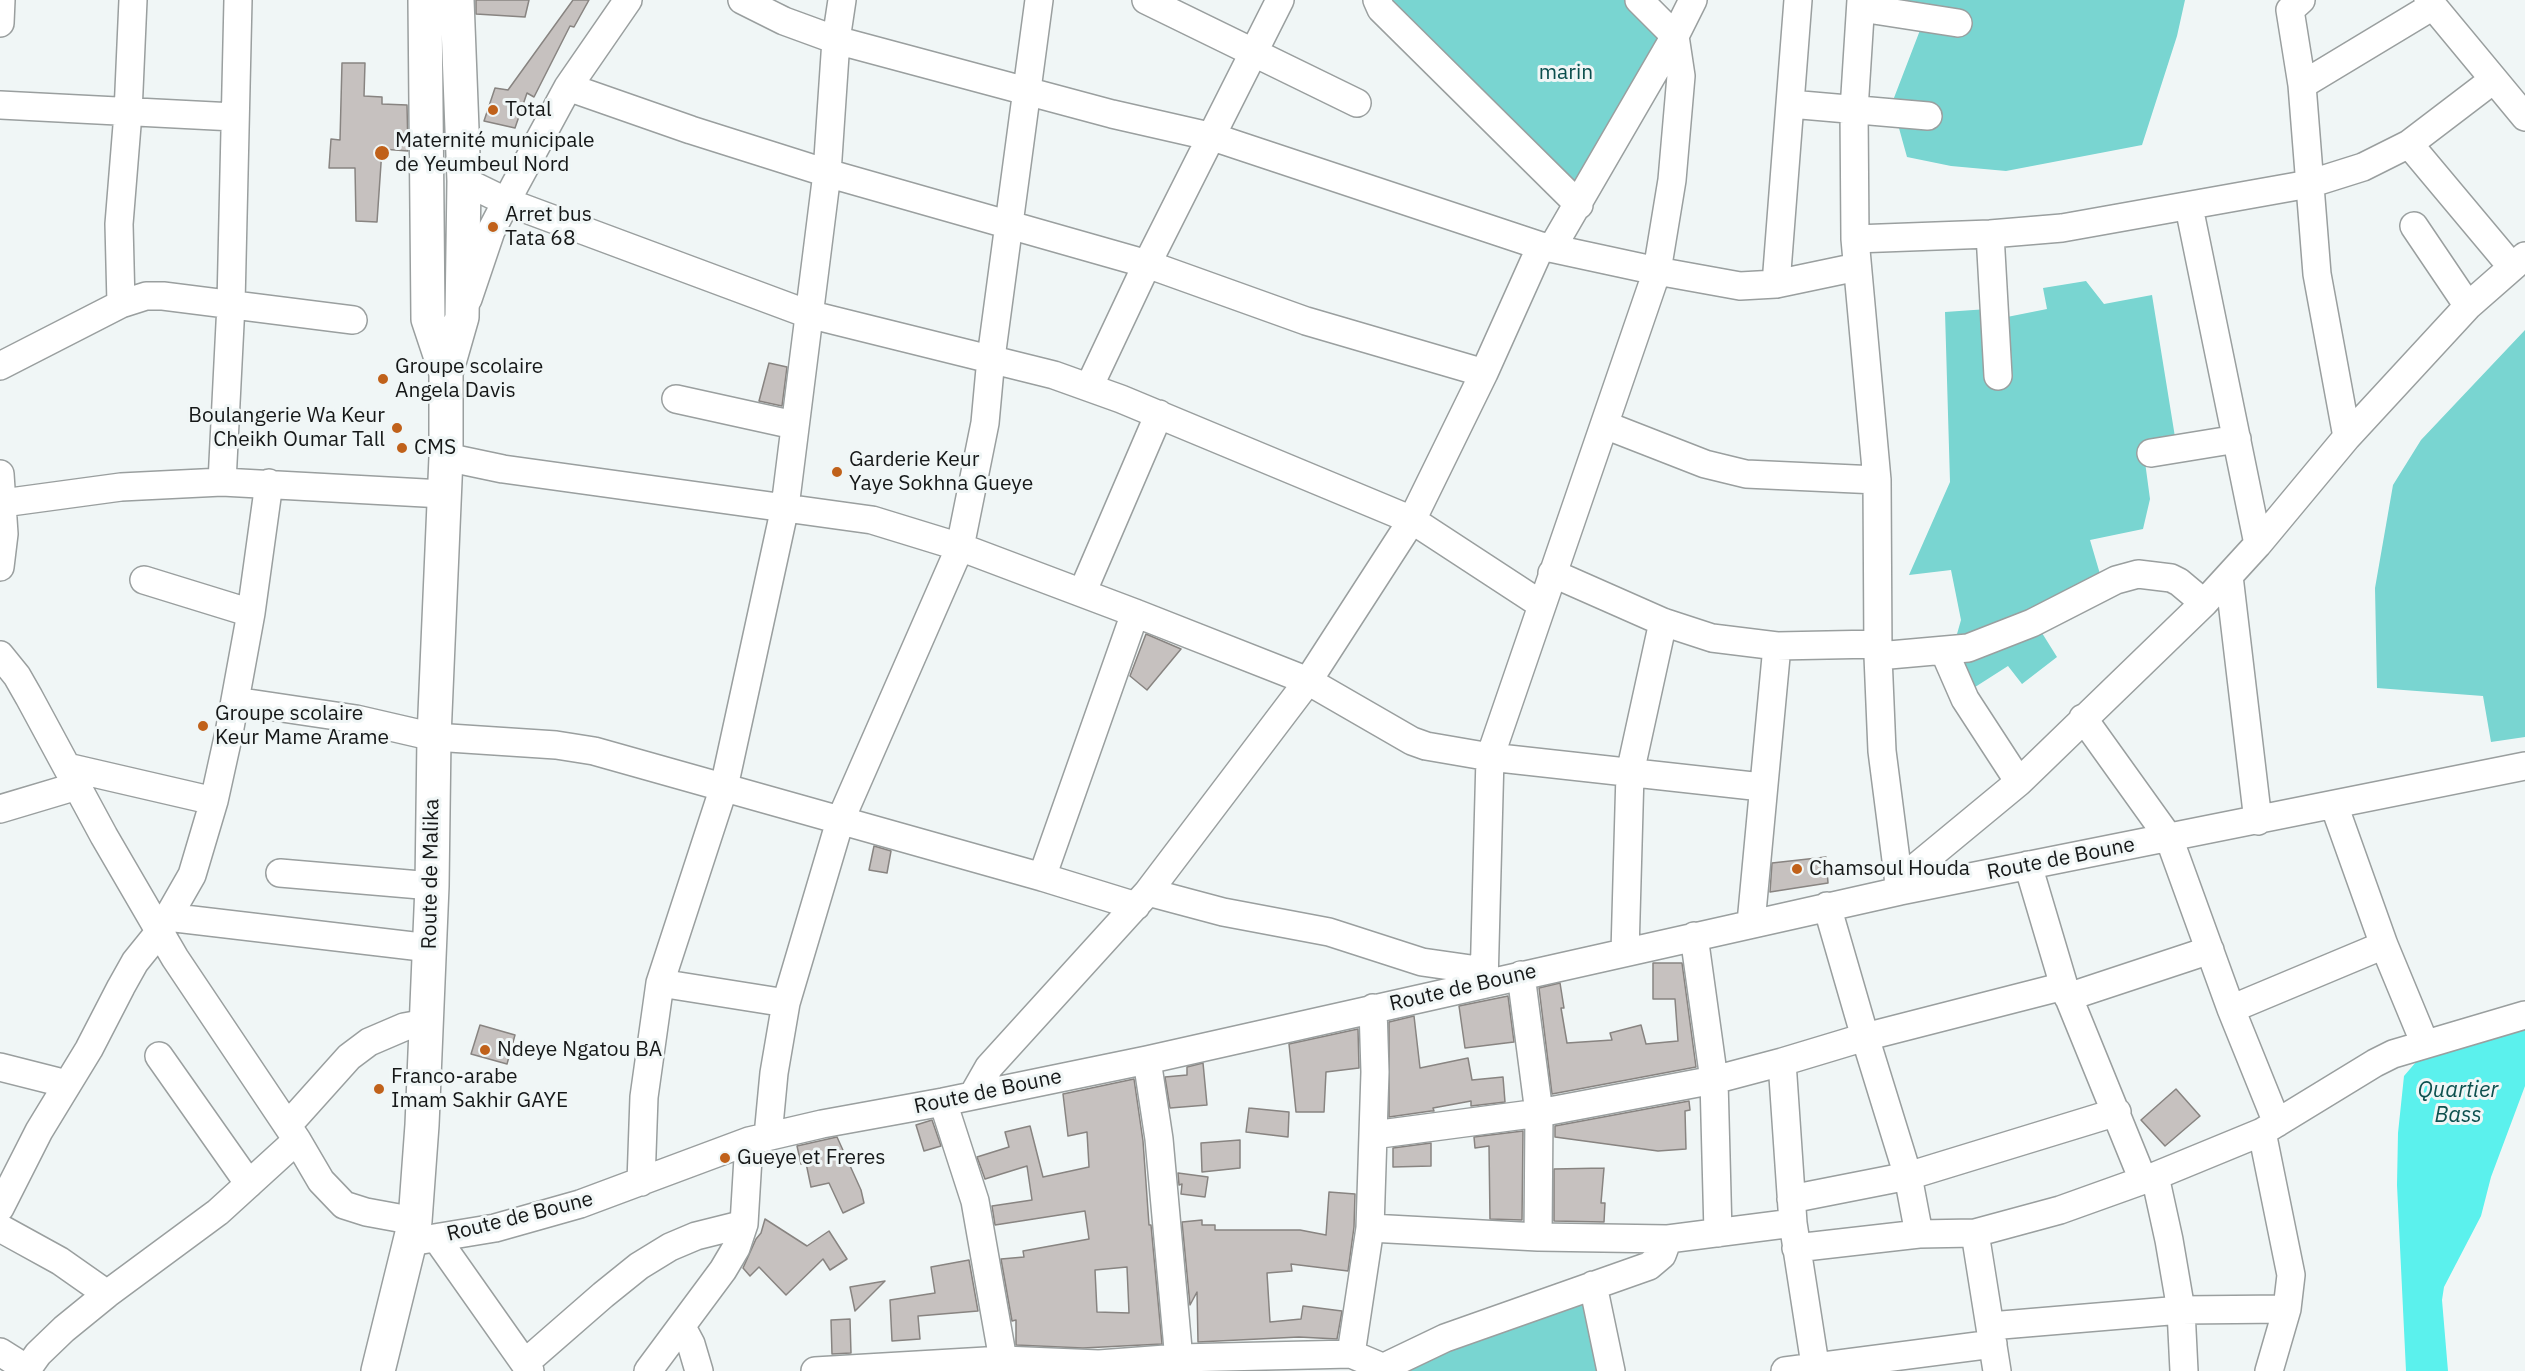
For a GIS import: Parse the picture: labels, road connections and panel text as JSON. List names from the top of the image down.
{
  "streets": {
    "main road": ["Route de Malika"],
    "street": ["Route de Boune"]
  },
  "crossings": [
    ["Route de Boune", "Route de Malika"]
  ],
  "water": ["Quartier Bass"],
  "parks": ["marin"],
  "places": [
    "Total",
    "Maternité municipale de Yeumbeul Nord",
    "Arret bus Tata 68",
    "Groupe scolaire Angela Davis",
    "Boulangerie Wa Keur Cheikh Oumar Tall",
    "CMS",
    "Garderie Keur Yaye Sokhna Gueye",
    "Groupe scolaire Keur Mame Arame",
    "Chamsoul Houda",
    "Ndeye Ngatou BA",
    "Franco-arabe Imam Sakhir GAYE",
    "Gueye et Freres"
  ]
}
